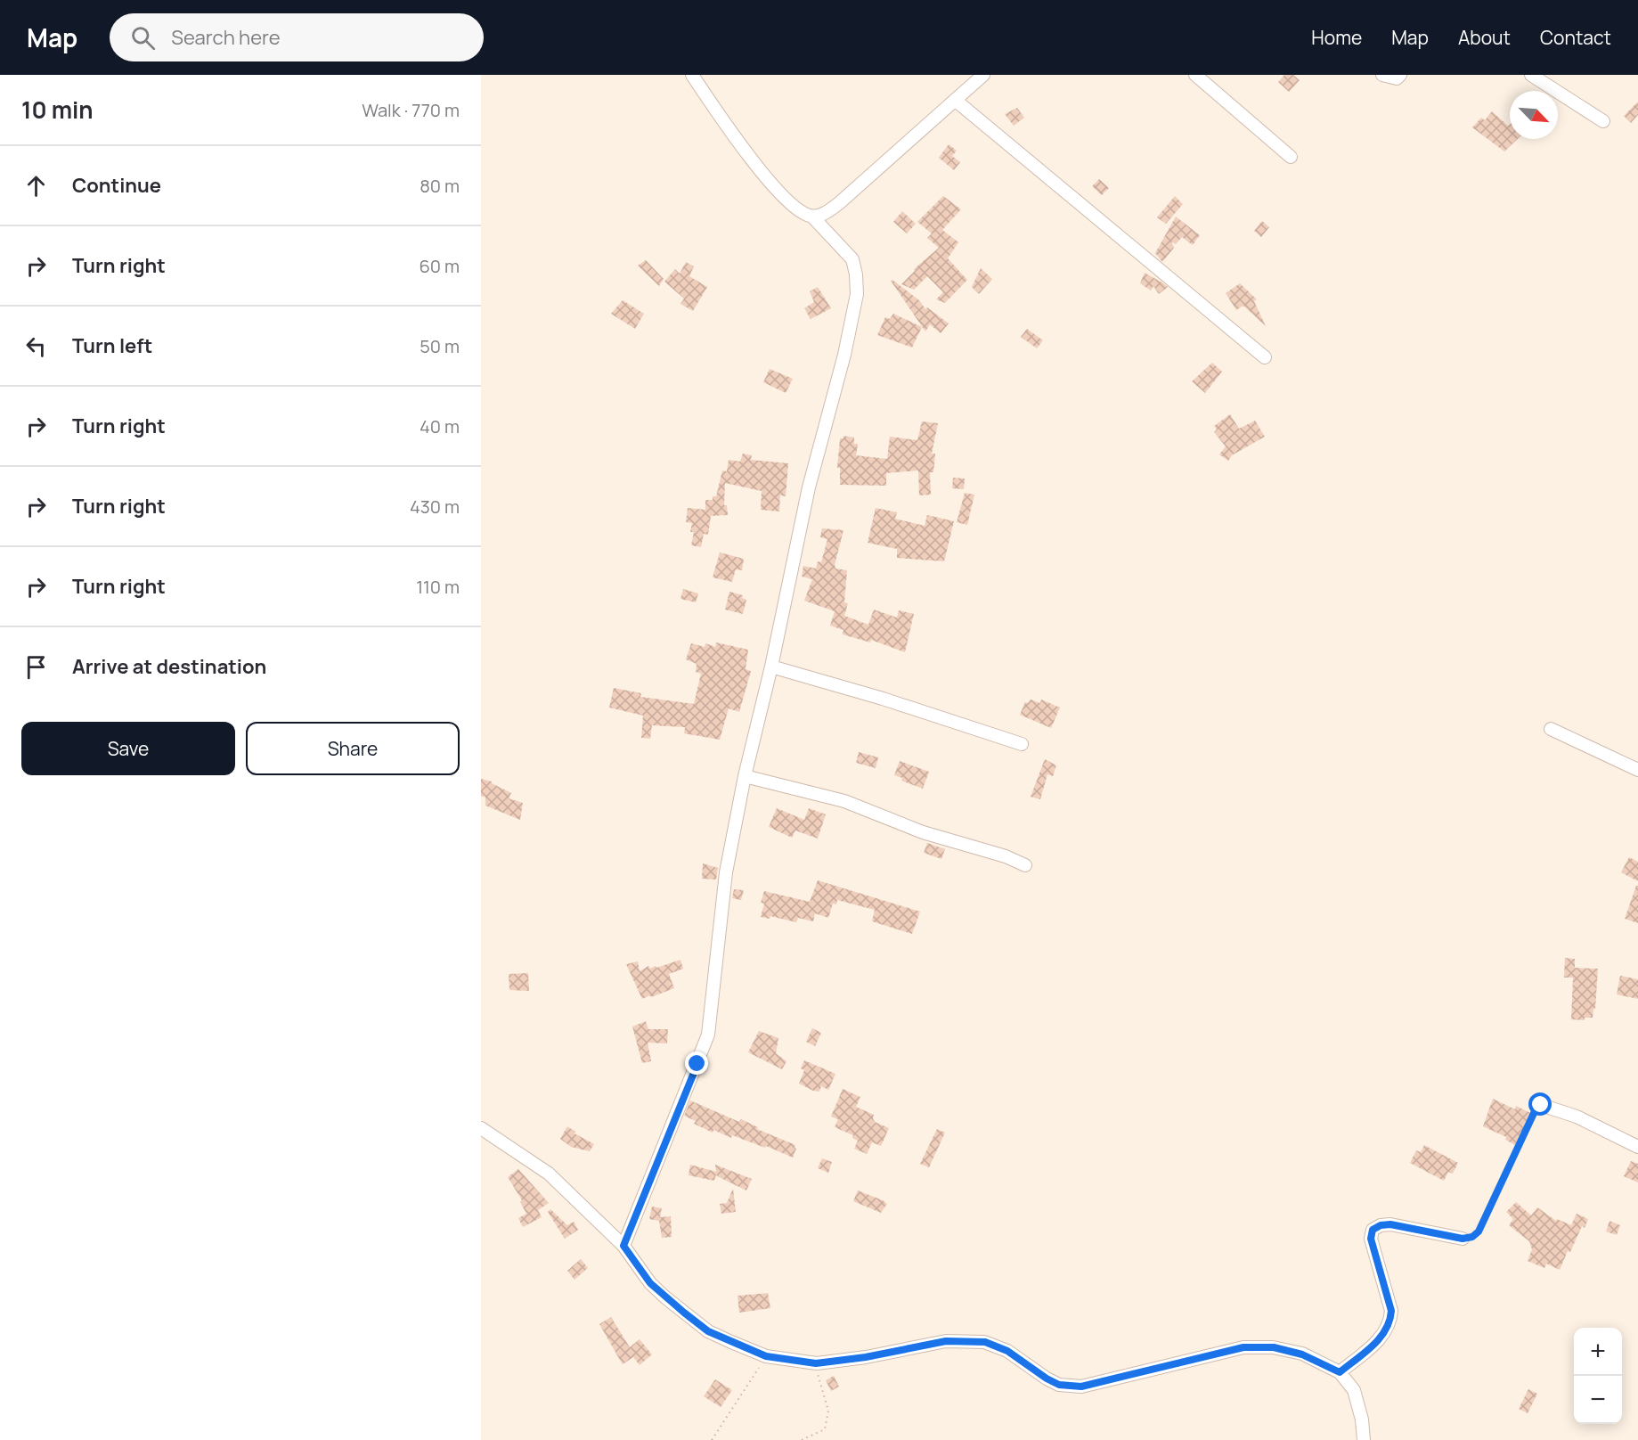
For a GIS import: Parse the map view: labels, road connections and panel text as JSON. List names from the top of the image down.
{
  "north": "bottom right",
  "page": {
    "header": "Map",
    "search": "Search here",
    "nav": [
      "Home",
      "Map",
      "About",
      "Contact"
    ],
    "heading": ["10 min", "Walk · 770 m"],
    "list": [
      ["Continue", "80 m"],
      ["Turn right", "60 m"],
      ["Turn left", "50 m"],
      ["Turn right", "40 m"],
      ["Turn right", "430 m"],
      ["Turn right", "110 m"],
      "Arrive at destination"
    ],
    "buttons": ["Save", "Share"],
    "map_buttons": ["+", "−"]
  }
}
